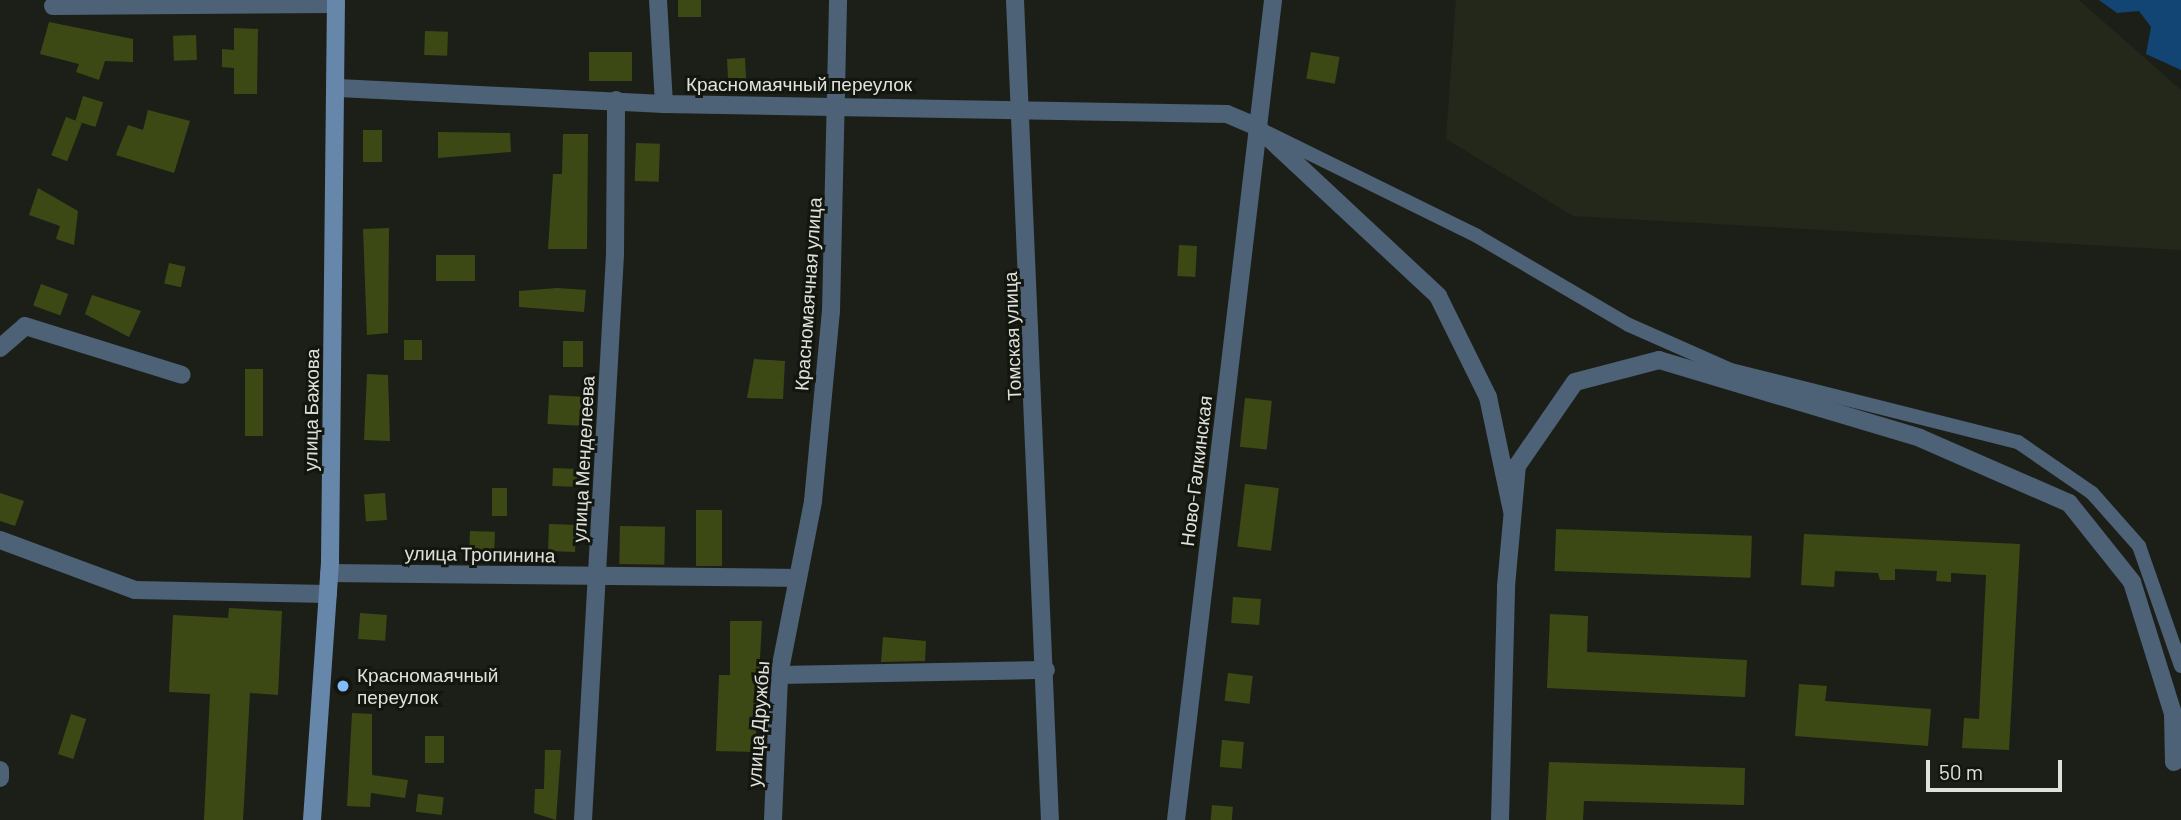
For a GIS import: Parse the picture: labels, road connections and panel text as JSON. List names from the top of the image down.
{
  "streets": {
    "main road": ["улица Бажова"],
    "street": [
      "Красномаячный переулок",
      "Красномаячная улица",
      "Томская улица",
      "улица Менделеева",
      "Ново-Галкинская",
      "улица Тропинина",
      "улица Дружбы"
    ]
  },
  "crossings": [
    ["Красномаячный переулок", "Красномаячная улица"],
    ["Красномаячный переулок", "Томская улица"],
    ["Красномаячный переулок", "улица Бажова"],
    ["Красномаячный переулок", "улица Менделеева"],
    ["Красномаячный переулок", "Ново-Галкинская"],
    ["Красномаячная улица", "улица Тропинина"],
    ["Красномаячная улица", "улица Дружбы"],
    ["улица Бажова", "улица Тропинина"],
    ["улица Менделеева", "улица Тропинина"],
    ["улица Тропинина", "улица Дружбы"]
  ],
  "places": ["Красномаячный переулок"],
  "scale_bar": "50 m"
}
